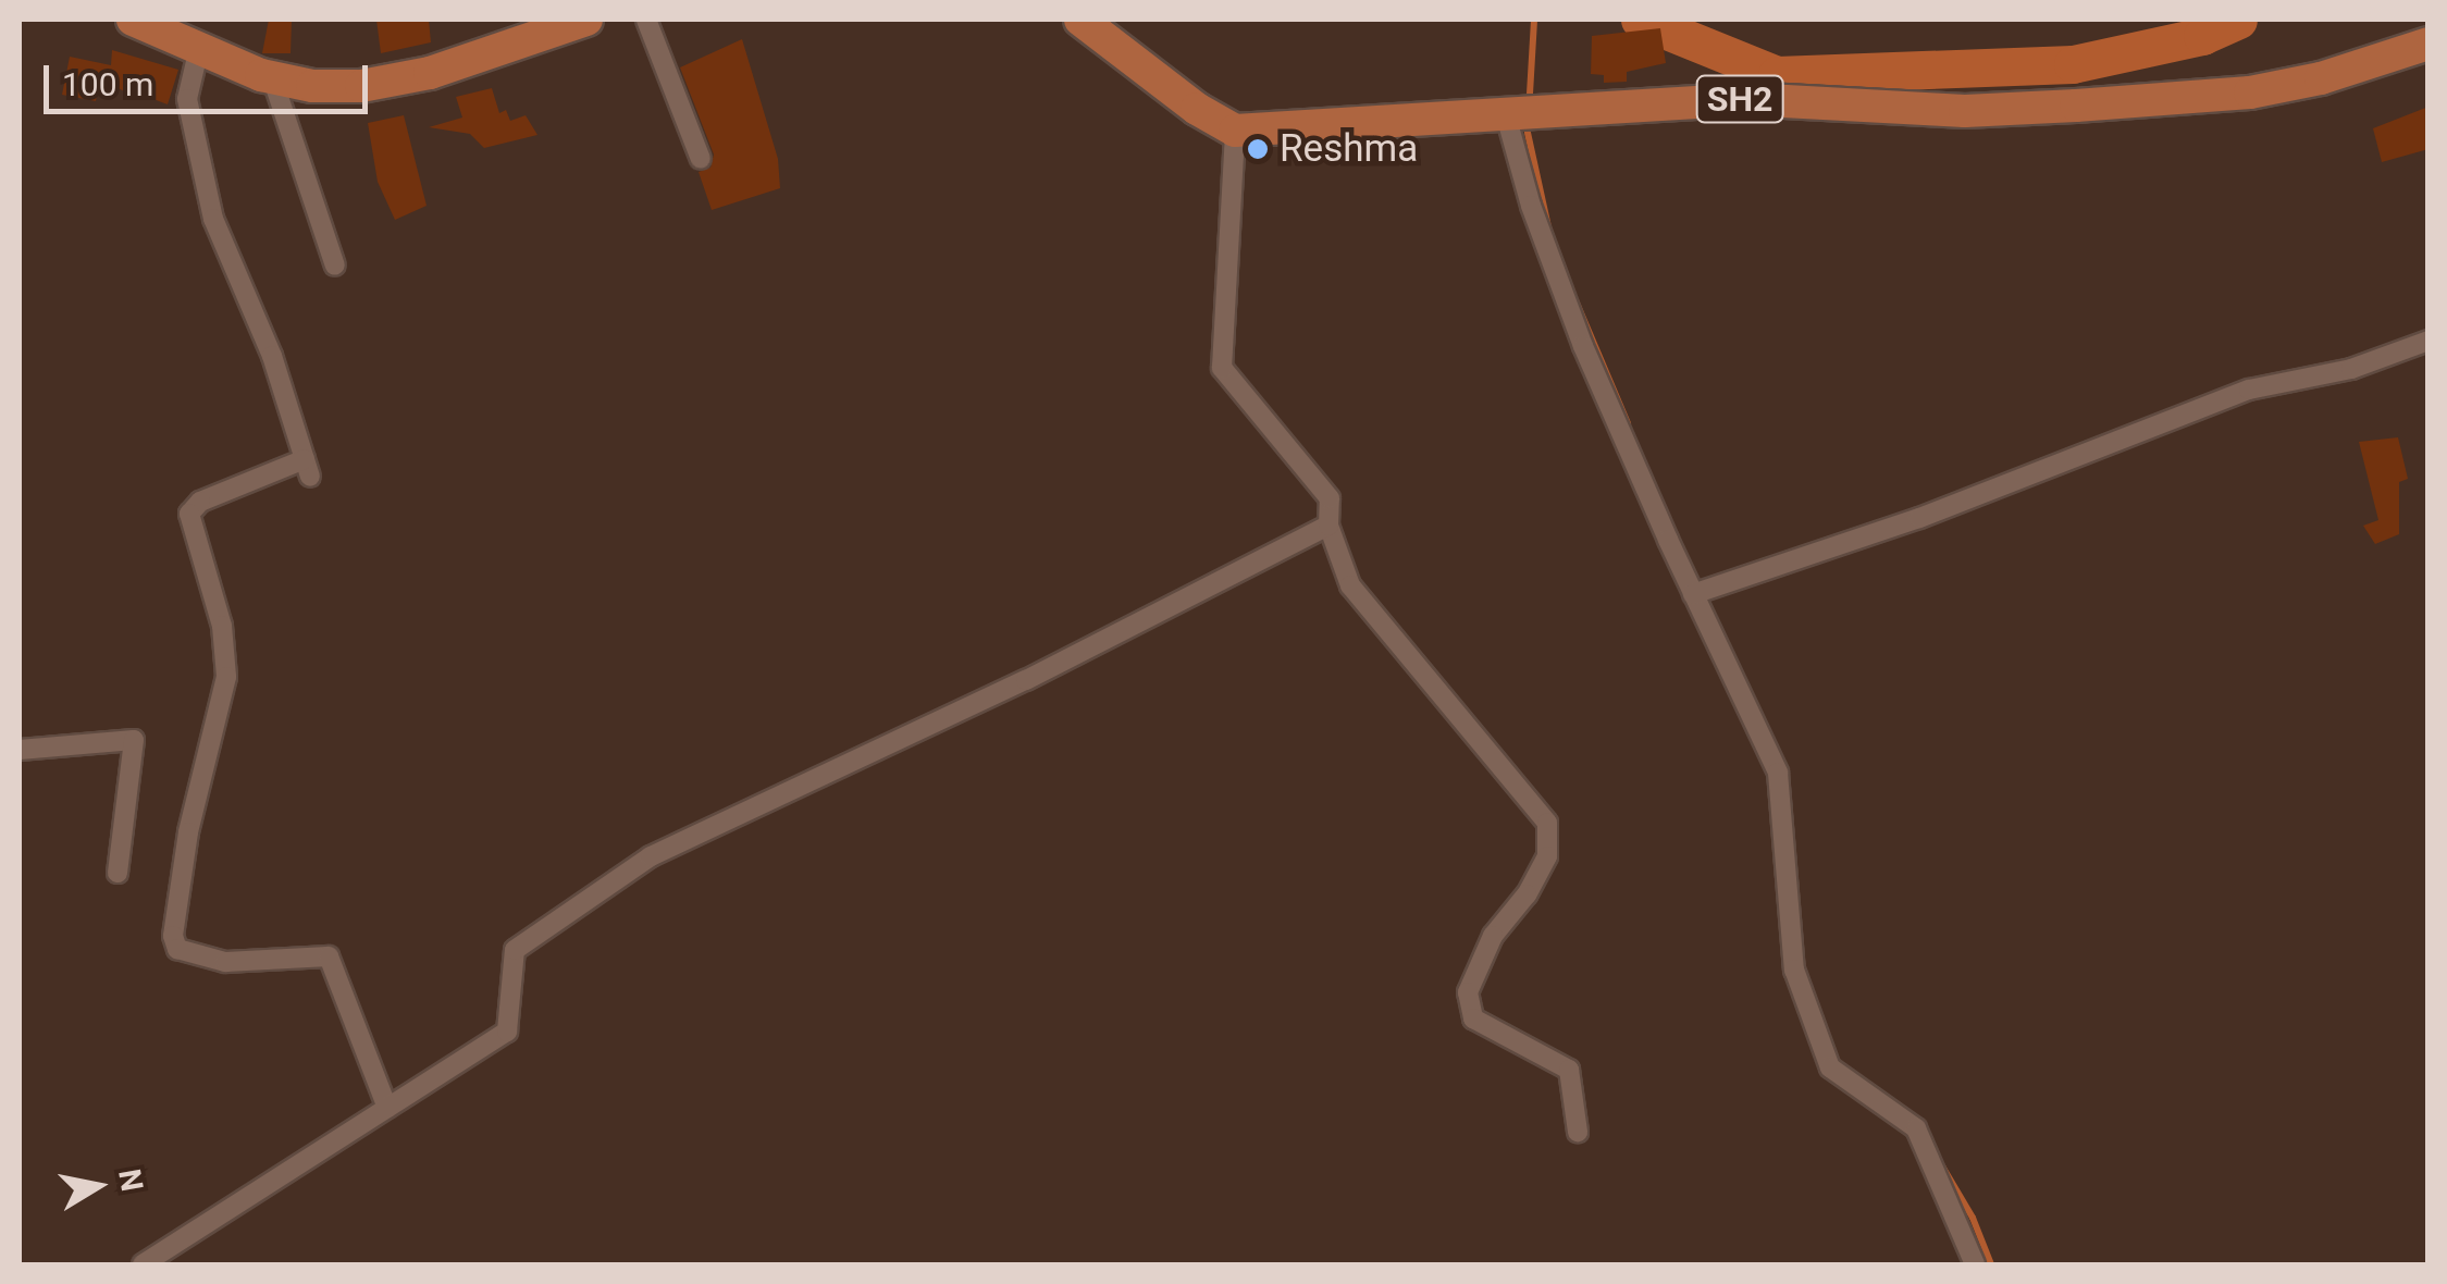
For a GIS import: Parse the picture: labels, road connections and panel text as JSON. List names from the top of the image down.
{
  "streets": {
    "main road": ["SH2"]
  },
  "places": ["Reshma"],
  "scale_bar": "100 m",
  "north": "right"
}
